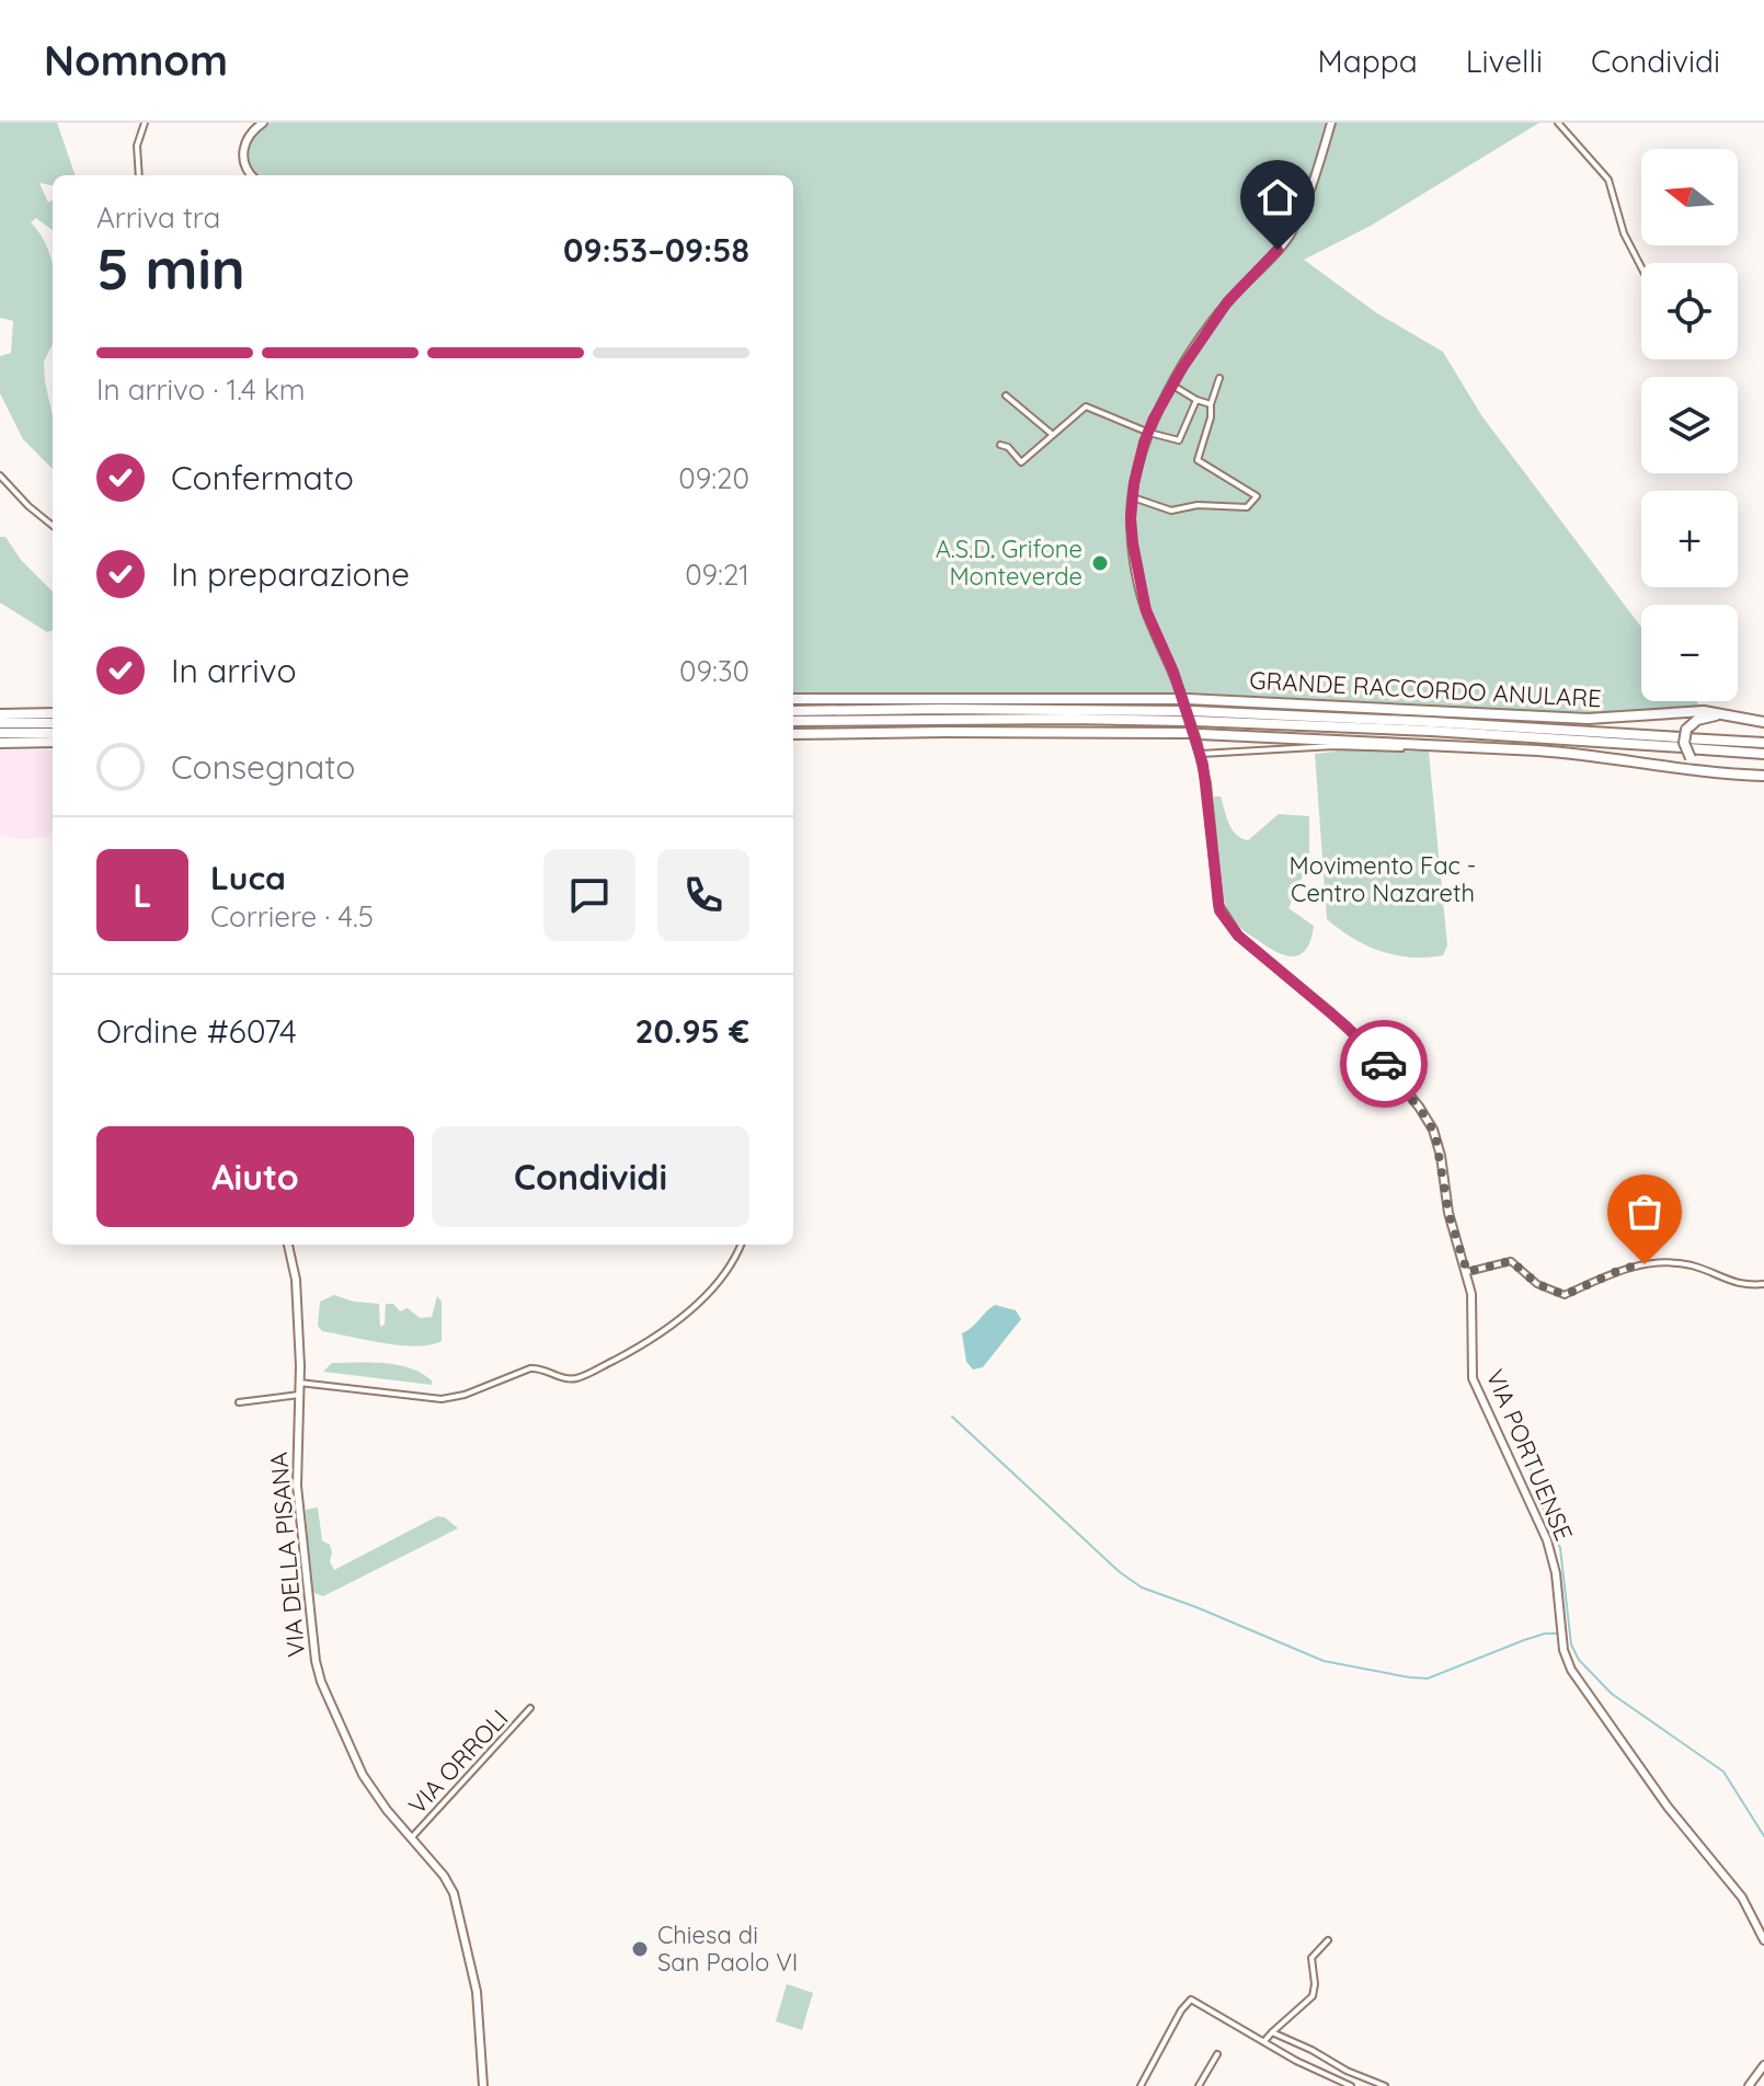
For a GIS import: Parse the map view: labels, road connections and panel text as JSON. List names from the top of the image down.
{
  "streets": {
    "highway": ["GRANDE RACCORDO ANULARE"],
    "main road": ["VIA PORTUENSE", "VIA DELLA PISANA"],
    "street": ["VIA ORROLI"]
  },
  "crossings": [
    ["GRANDE RACCORDO ANULARE", "VIA PORTUENSE"],
    ["VIA DELLA PISANA", "VIA ORROLI"]
  ],
  "parks": ["Movimento Fac - Centro Nazareth"],
  "places": ["A.S.D. Grifone Monteverde", "Chiesa di San Paolo VI"],
  "north": "left",
  "page": {
    "header": "Nomnom",
    "nav": ["Mappa", "Livelli", "Condividi"],
    "map_buttons": ["+", "−"],
    "heading": ["5 min", "Arriva tra", "09:53–09:58"],
    "panel": [
      "Luca",
      "Corriere · 4.5",
      "Ordine #6074",
      "20.95 €"
    ],
    "bar": "In arrivo · 1.4 km",
    "list": [
      ["Confermato", "09:20"],
      ["In preparazione", "09:21"],
      ["In arrivo", "09:30"],
      "Consegnato"
    ],
    "round": "L",
    "buttons": ["Aiuto", "Condividi"]
  }
}
